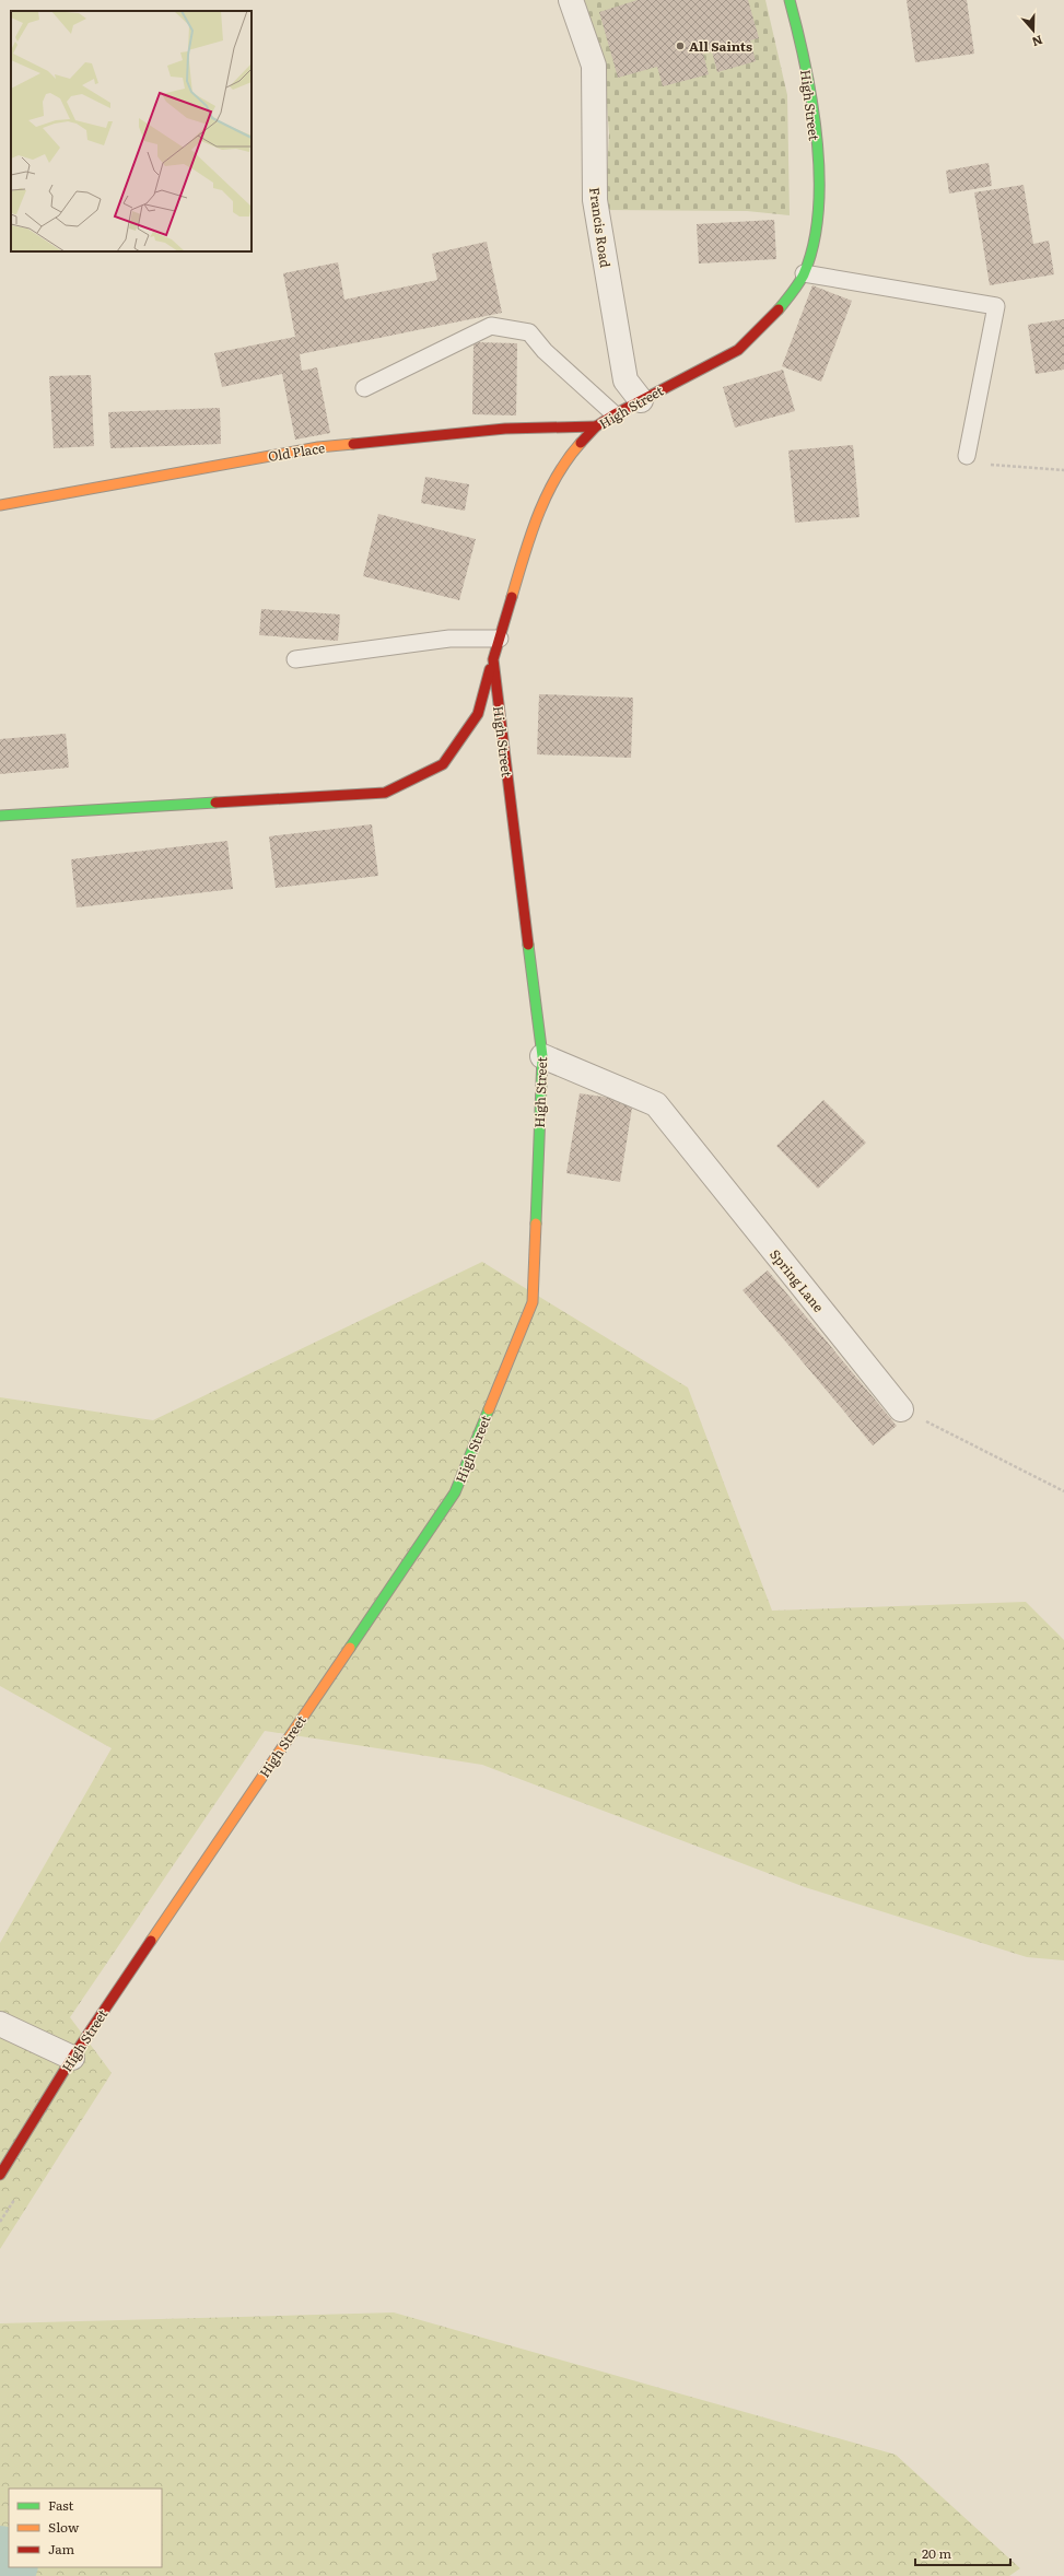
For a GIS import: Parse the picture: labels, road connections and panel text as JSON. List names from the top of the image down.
{
  "streets": {
    "main road": ["High Street", "Old Place"],
    "street": ["Francis Road", "Spring Lane"]
  },
  "crossings": [
    ["High Street", "Francis Road"],
    ["High Street", "Old Place"],
    ["High Street", "Spring Lane"]
  ],
  "places": ["All Saints"],
  "legend": ["Fast", "Slow", "Jam"],
  "scale_bar": "20 m",
  "north": "bottom"
}
